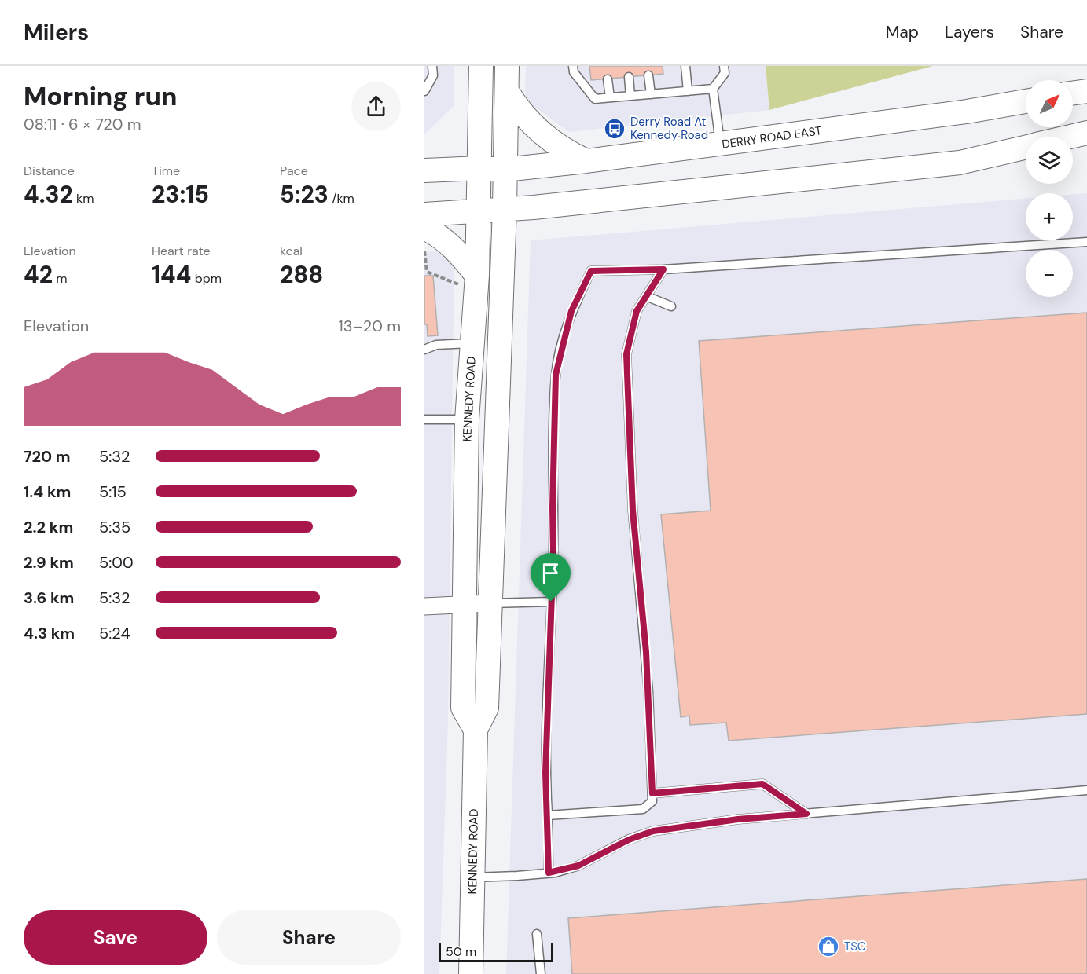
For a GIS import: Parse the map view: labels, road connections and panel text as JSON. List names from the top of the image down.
{
  "streets": {
    "main road": ["DERRY ROAD EAST", "KENNEDY ROAD"]
  },
  "crossings": [
    ["DERRY ROAD EAST", "KENNEDY ROAD"]
  ],
  "places": {
    "bus stop": ["Derry Road At Kennedy Road"],
    "shop": ["TSC"]
  },
  "scale_bar": "50 m",
  "north": "top right",
  "page": {
    "header": "Milers",
    "nav": ["Map", "Layers", "Share"],
    "heading": ["Morning run", "08:11 · 6 × 720 m"],
    "map_buttons": ["+", "−"],
    "stats": [
      ["Distance", "4.32 km"],
      ["Time", "23:15"],
      ["Pace", "5:23 /km"],
      ["Elevation", "42 m"],
      ["Heart rate", "144 bpm"],
      ["kcal", "288"]
    ],
    "chart": ["Elevation", "13–20 m"],
    "list": [
      {
        "name": "720 m",
        "note": "5:32"
      },
      {
        "name": "1.4 km",
        "note": "5:15"
      },
      {
        "name": "2.2 km",
        "note": "5:35"
      },
      {
        "name": "2.9 km",
        "note": "5:00"
      },
      {
        "name": "3.6 km",
        "note": "5:32"
      },
      {
        "name": "4.3 km",
        "note": "5:24"
      }
    ],
    "buttons": ["Save", "Share"],
    "scale": "50 m"
  }
}
